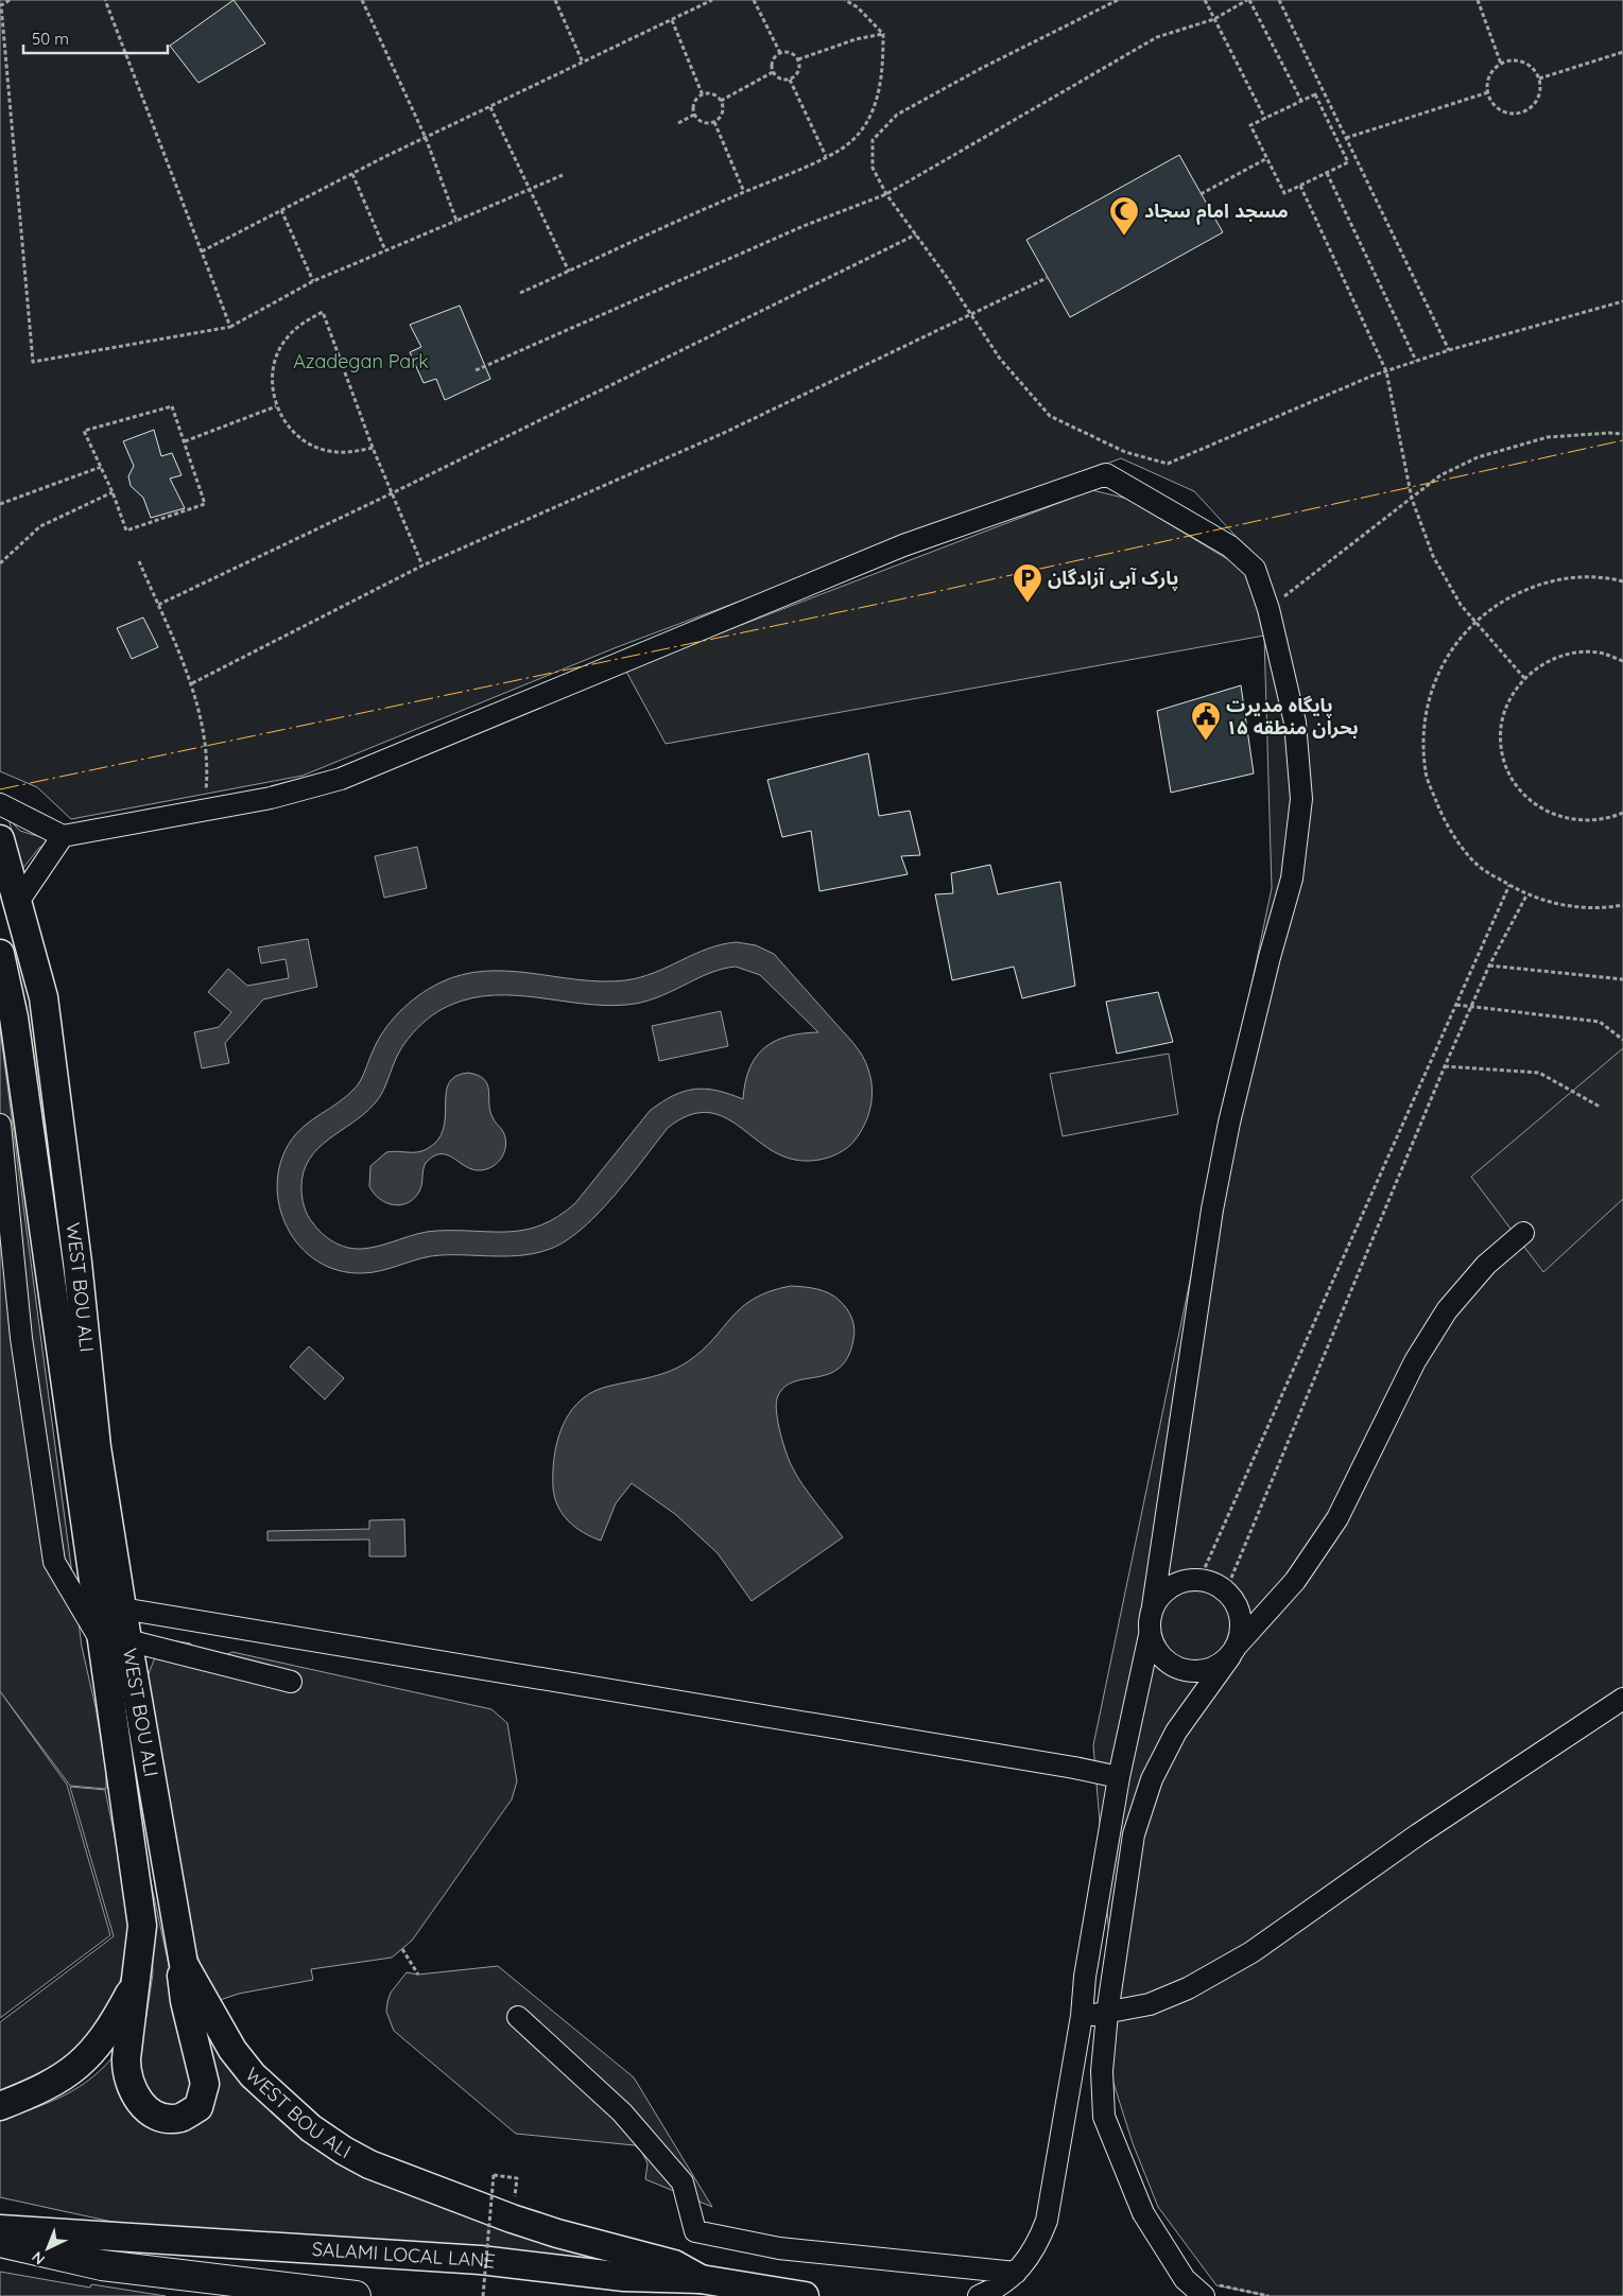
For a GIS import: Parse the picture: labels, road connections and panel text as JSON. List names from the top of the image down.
{
  "streets": {
    "main road": ["WEST BOU ALI", "SALAMI LOCAL LANE"]
  },
  "crossings": [
    ["WEST BOU ALI", "SALAMI LOCAL LANE"]
  ],
  "parks": ["Azadegan Park"],
  "places": {
    "mosque": ["مسجد امام سجاد"],
    "parking": ["پارک آبی آزادگان"],
    "public building": ["پایگاه مدیرت بحران منطقه ۱۵"]
  },
  "scale_bar": "50 m",
  "north": "bottom left"
}
